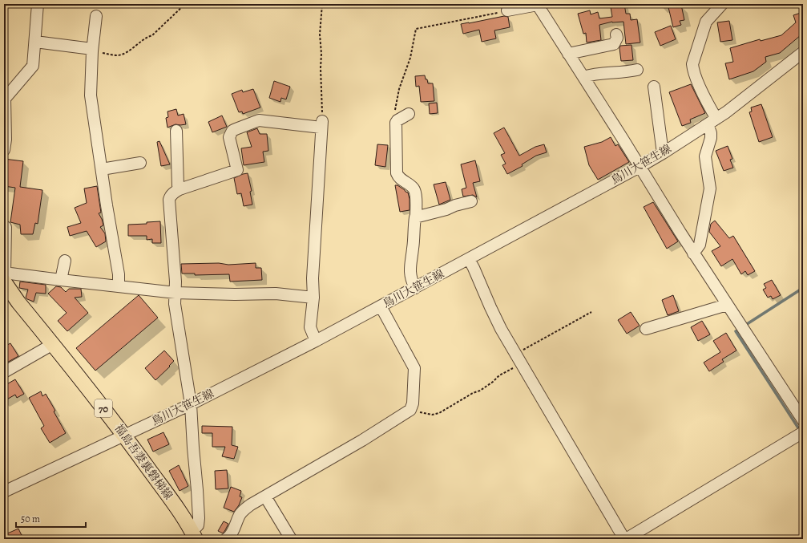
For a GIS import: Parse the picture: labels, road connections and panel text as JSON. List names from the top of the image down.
{
  "streets": {
    "main road": ["70", "福島吾妻裏磐梯線"],
    "street": ["鳥川大笹生線"]
  },
  "crossings": [
    ["鳥川大笹生線", "福島吾妻裏磐梯線"]
  ],
  "scale_bar": "50 m"
}
